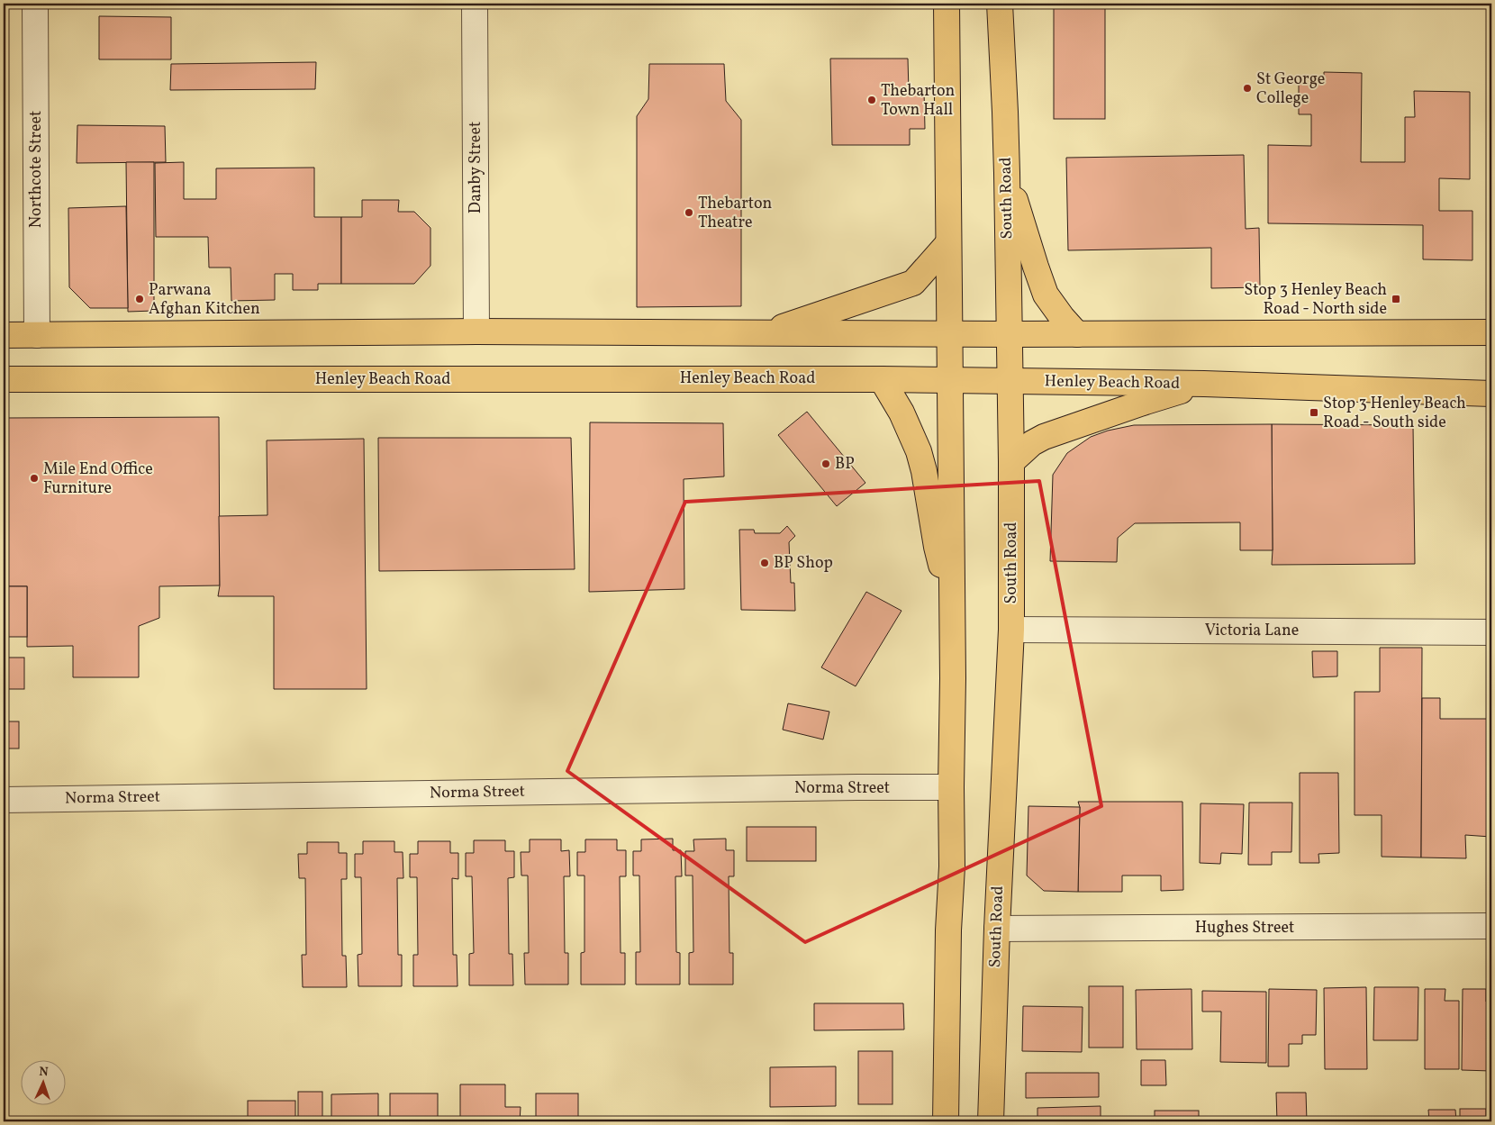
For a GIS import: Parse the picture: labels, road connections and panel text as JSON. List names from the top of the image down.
{
  "streets": {
    "main road": ["South Road", "Henley Beach Road"],
    "street": [
      "Danby Street",
      "Northcote Street",
      "Victoria Lane",
      "Norma Street",
      "Hughes Street"
    ]
  },
  "crossings": [
    ["South Road", "Henley Beach Road"],
    ["South Road", "Victoria Lane"],
    ["South Road", "Hughes Street"]
  ],
  "places": {
    "other": [
      "St George College",
      "Thebarton Town Hall",
      "Thebarton Theatre",
      "Parwana Afghan Kitchen",
      "BP",
      "Mile End Office Furniture",
      "BP Shop"
    ],
    "transit": ["Stop 3 Henley Beach Road - North side", "Stop 3 Henley Beach Road - South side"]
  },
  "north": "top"
}
